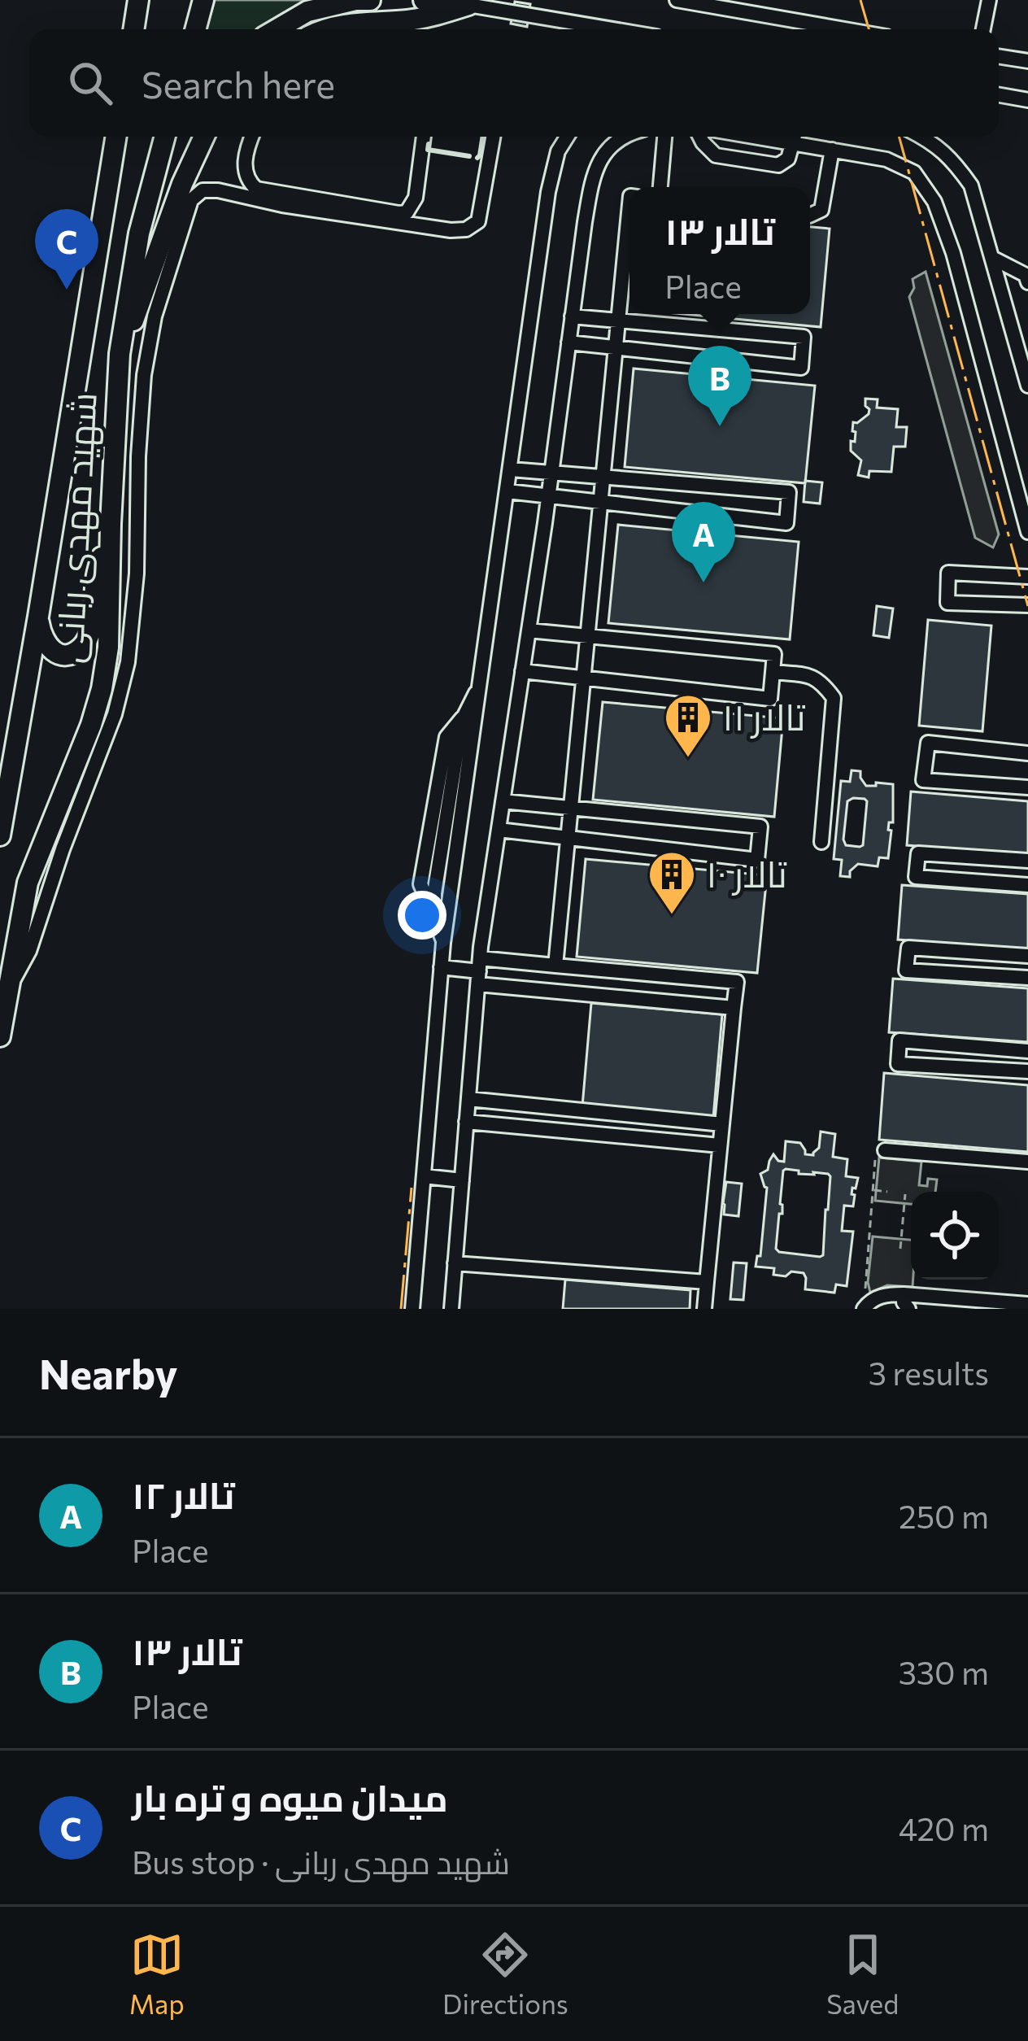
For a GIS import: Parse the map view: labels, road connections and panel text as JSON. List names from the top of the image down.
{
  "streets": {
    "highway": ["شهید مهدی ربانی"]
  },
  "places": {
    "building": ["تالار ۱۱", "تالار ۱۰"]
  },
  "page": {
    "search": "Search here",
    "popup": ["تالار ۱۳", "Place"],
    "pins": ["C", "B", "A"],
    "heading": ["Nearby", "3 results"],
    "list": [
      {
        "mark": "A",
        "name": "تالار ۱۲",
        "note": "Place",
        "value": "250 m"
      },
      {
        "mark": "B",
        "name": "تالار ۱۳",
        "note": "Place",
        "value": "330 m"
      },
      {
        "mark": "C",
        "name": "میدان میوه و تره بار",
        "note": "Bus stop · شهید مهدی ربانی",
        "value": "420 m"
      }
    ],
    "nav": ["Map", "Directions", "Saved"]
  }
}
